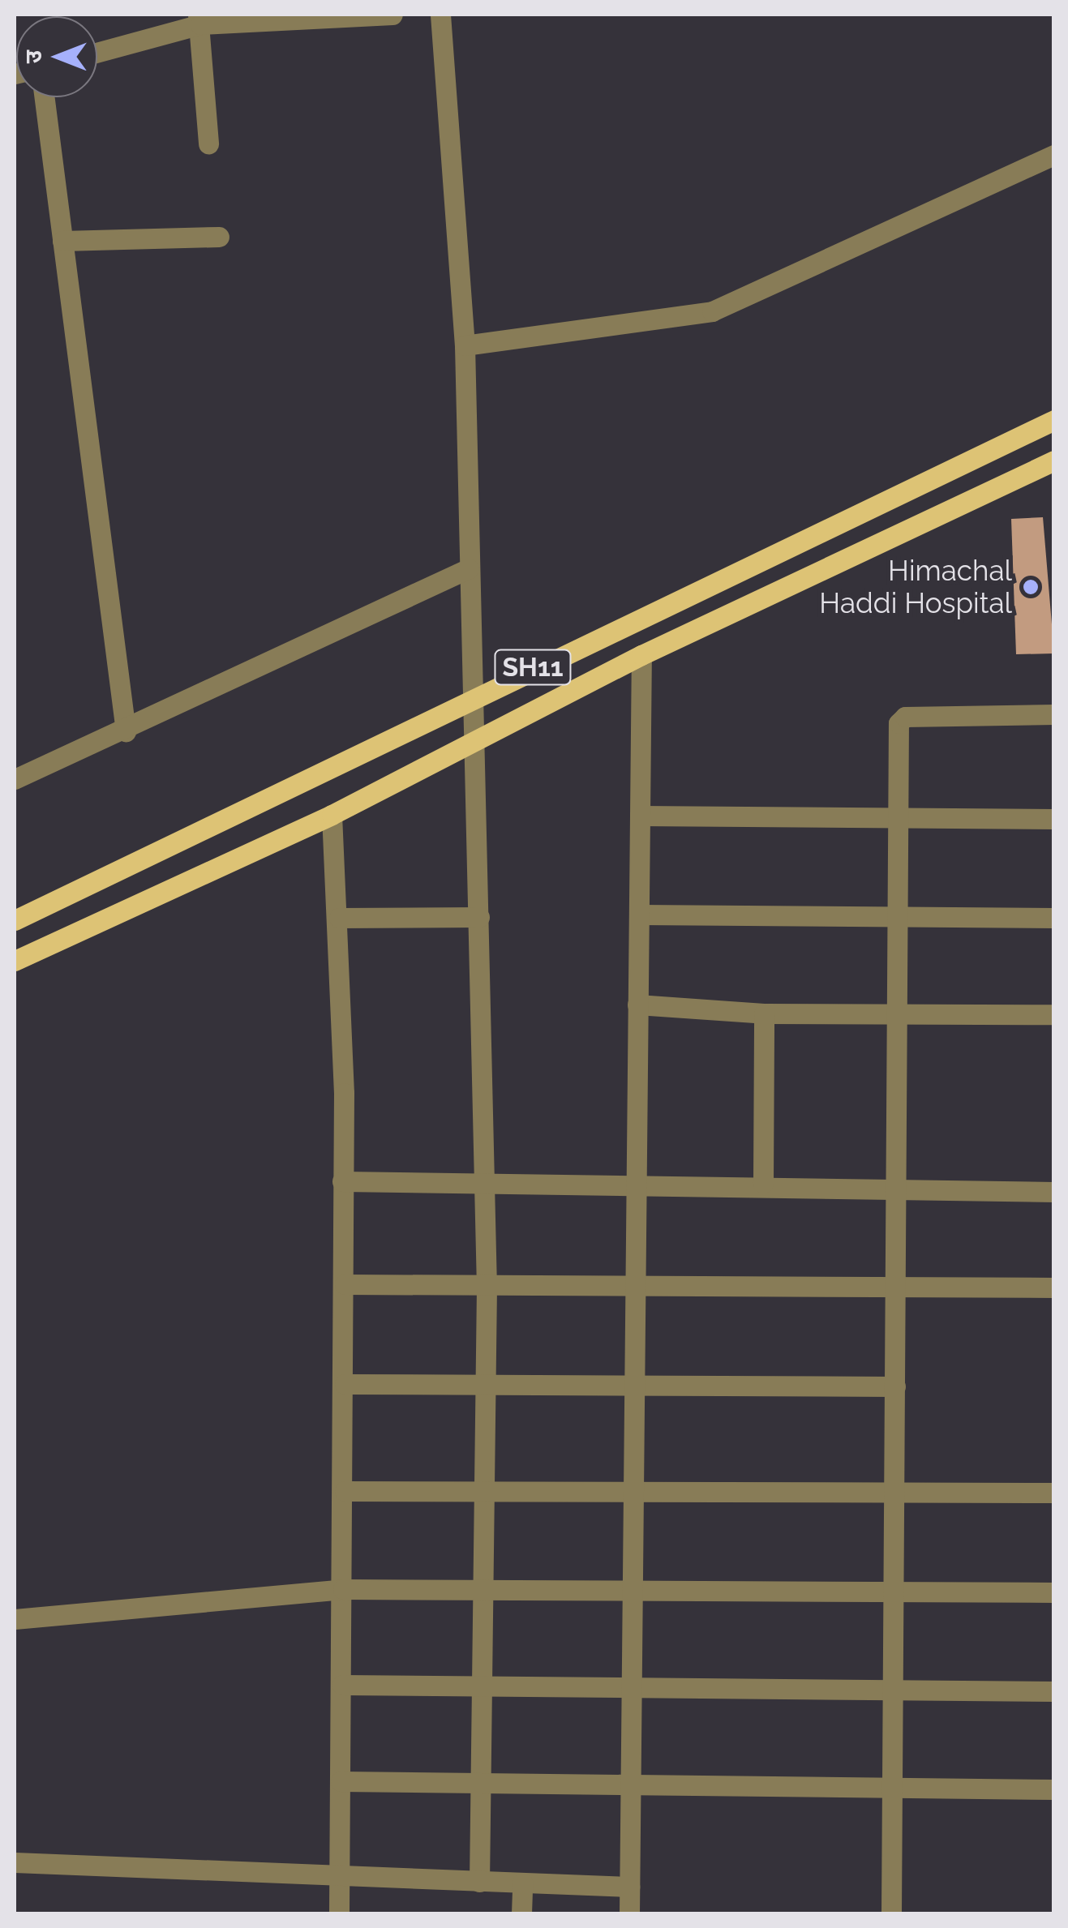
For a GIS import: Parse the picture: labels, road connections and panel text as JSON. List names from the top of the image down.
{
  "streets": {
    "main road": ["SH11"]
  },
  "places": ["Himachal Haddi Hospital"],
  "north": "left"
}
